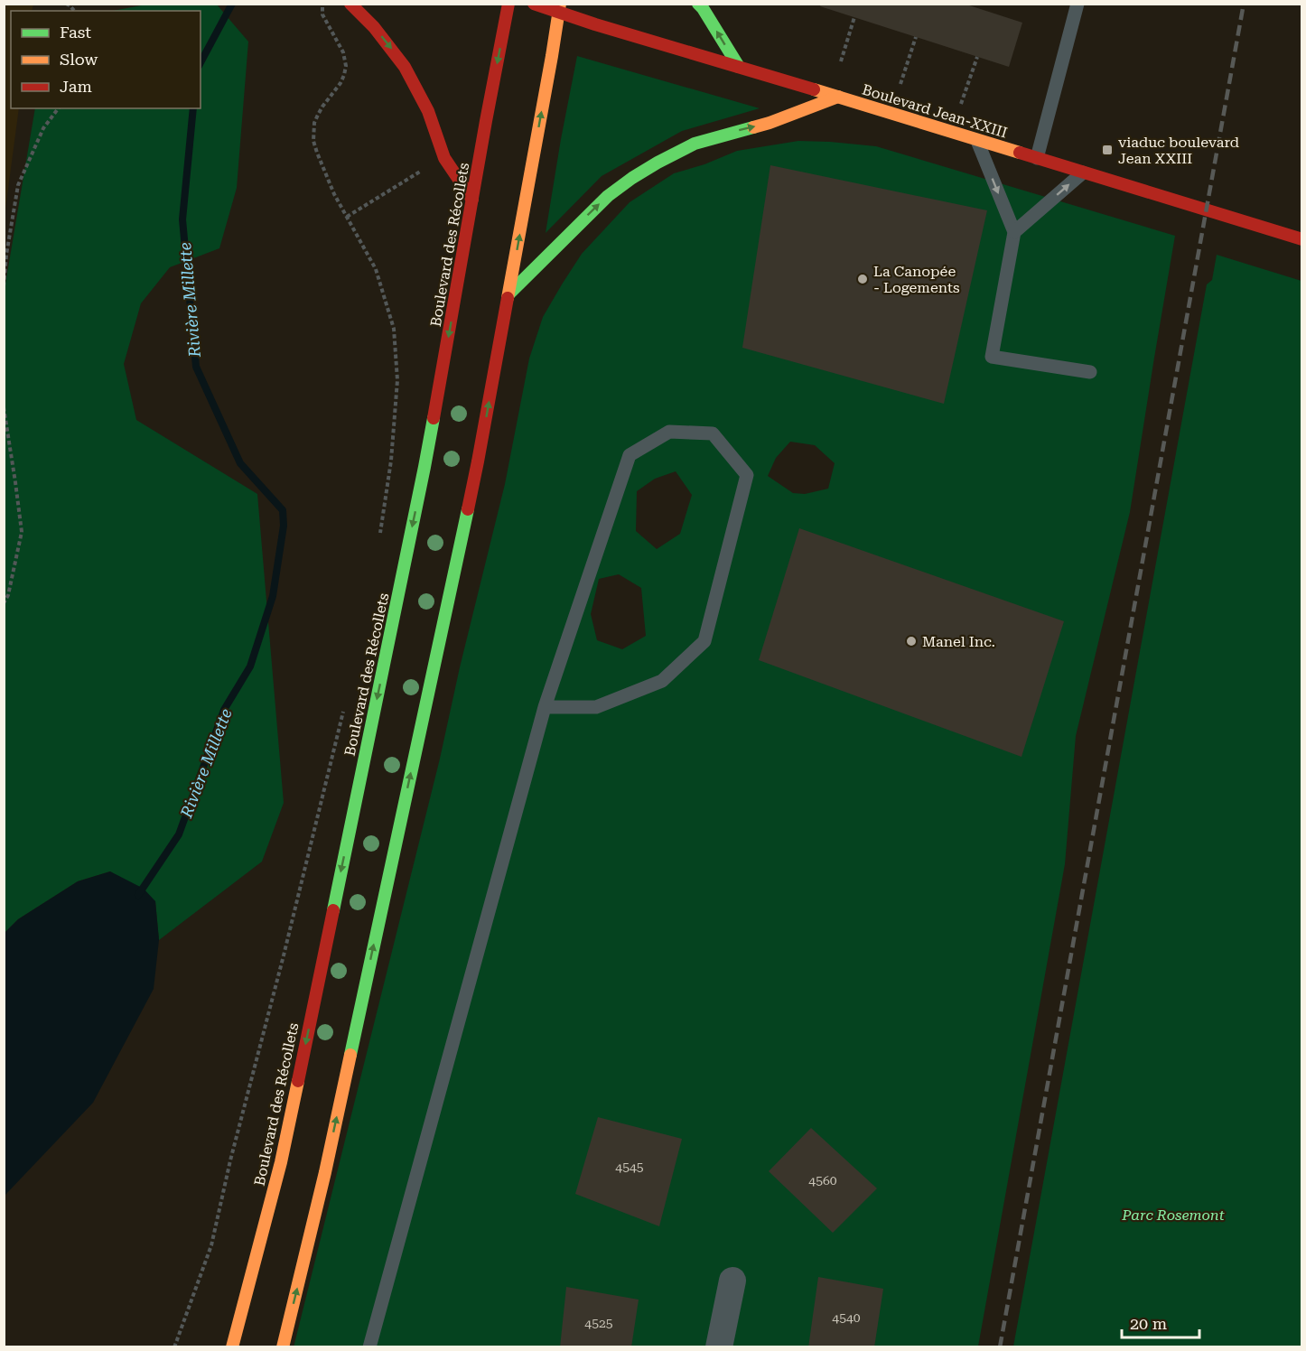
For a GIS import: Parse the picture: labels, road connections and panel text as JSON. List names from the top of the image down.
{
  "streets": {
    "main road": ["Boulevard Jean-XXIII", "Boulevard des Récollets"]
  },
  "water": ["Rivière Millette"],
  "parks": ["Parc Rosemont"],
  "places": {
    "transit": ["viaduc boulevard Jean XXIII"],
    "other": ["La Canopée - Logements", "Manel Inc."]
  },
  "house_numbers": [
    "4545",
    "4560",
    "4540",
    "4525"
  ],
  "legend": ["Fast", "Slow", "Jam"],
  "scale_bar": "20 m"
}
